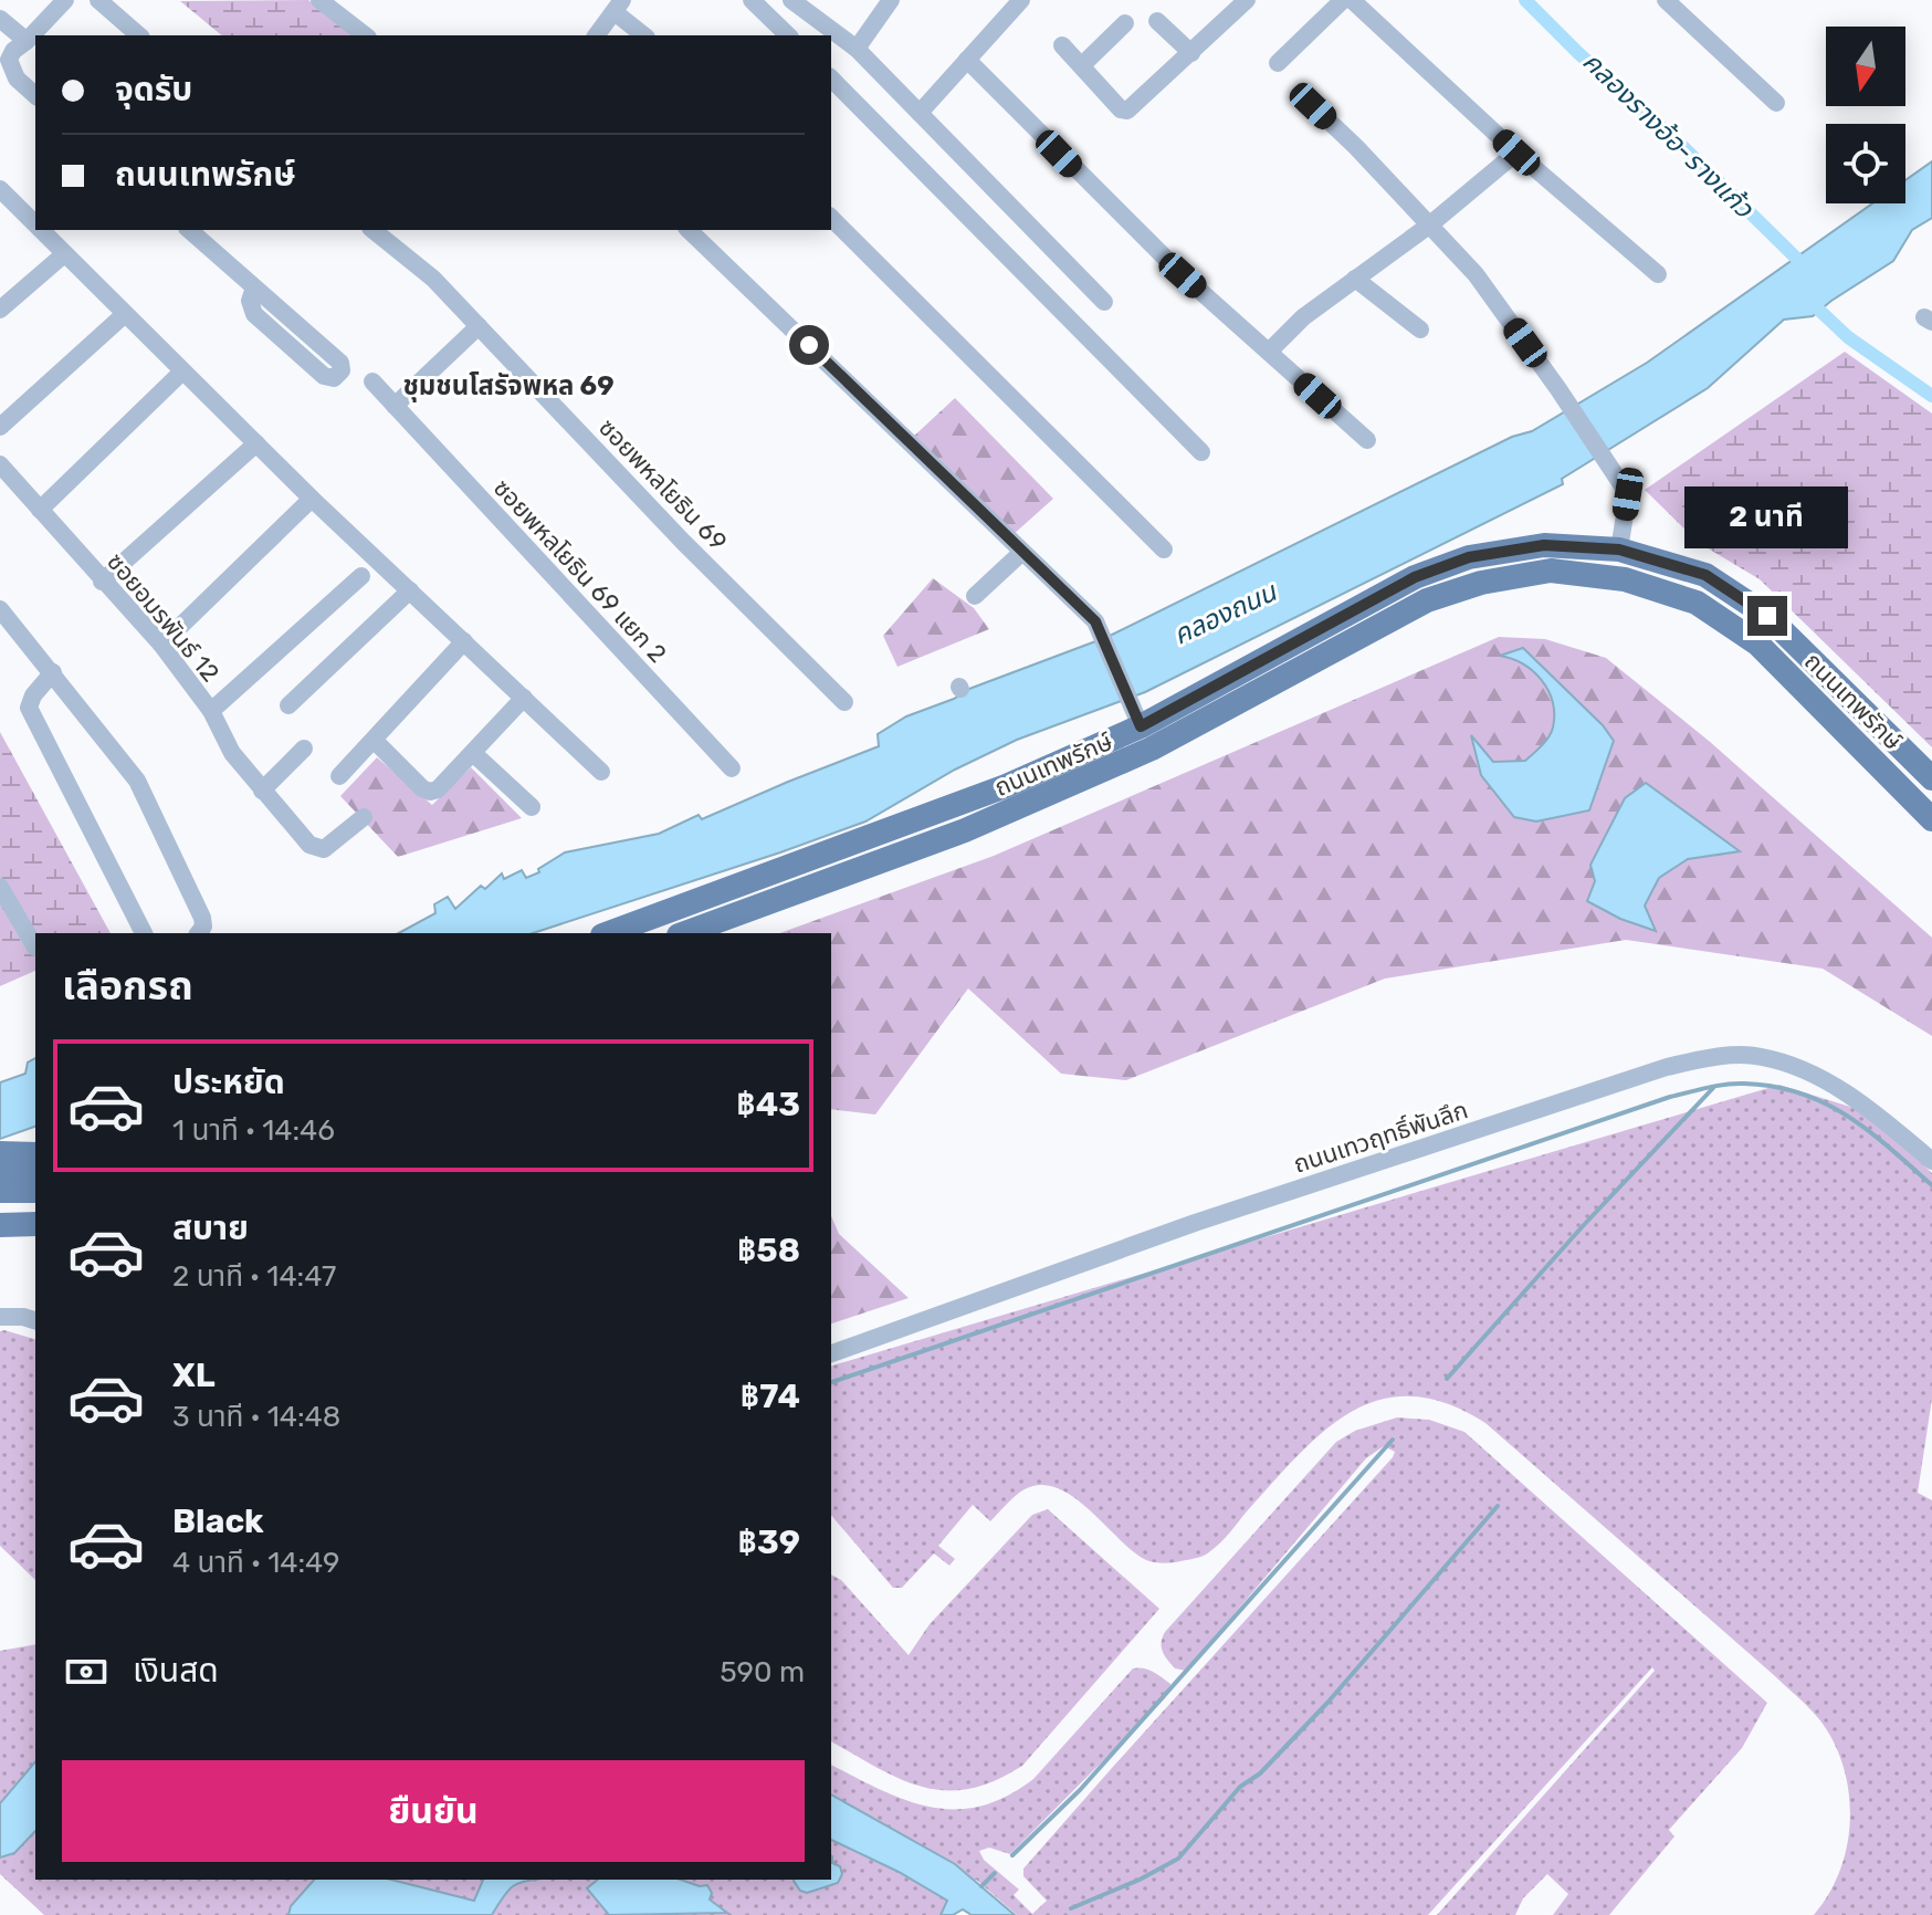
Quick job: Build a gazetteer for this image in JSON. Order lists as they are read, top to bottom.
{
  "streets": {
    "main road": ["ถนนเทพรักษ์"],
    "street": [
      "ซอยพหลโยธิน 69",
      "ซอยพหลโยธิน 69 แยก 2",
      "ซอยอมรพันธ์ 12",
      "ถนนเทวฤทธิ์พันลึก"
    ]
  },
  "districts": ["ชุมชนโสรัจพหล 69"],
  "water": ["คลองรางอ้อ-รางแก้ว", "คลองถนน"],
  "north": "bottom",
  "page": {
    "banner": ["จุดรับ", "ถนนเทพรักษ์"],
    "bubble": "2 นาที",
    "heading": "เลือกรถ",
    "list": [
      {
        "name": "ประหยัด",
        "note": "1 นาที · 14:46",
        "value": "฿43"
      },
      {
        "name": "สบาย",
        "note": "2 นาที · 14:47",
        "value": "฿58"
      },
      {
        "name": "XL",
        "note": "3 นาที · 14:48",
        "value": "฿74"
      },
      {
        "name": "Black",
        "note": "4 นาที · 14:49",
        "value": "฿39"
      }
    ],
    "pay": ["เงินสด", "590 m"],
    "buttons": "ยืนยัน"
  }
}
